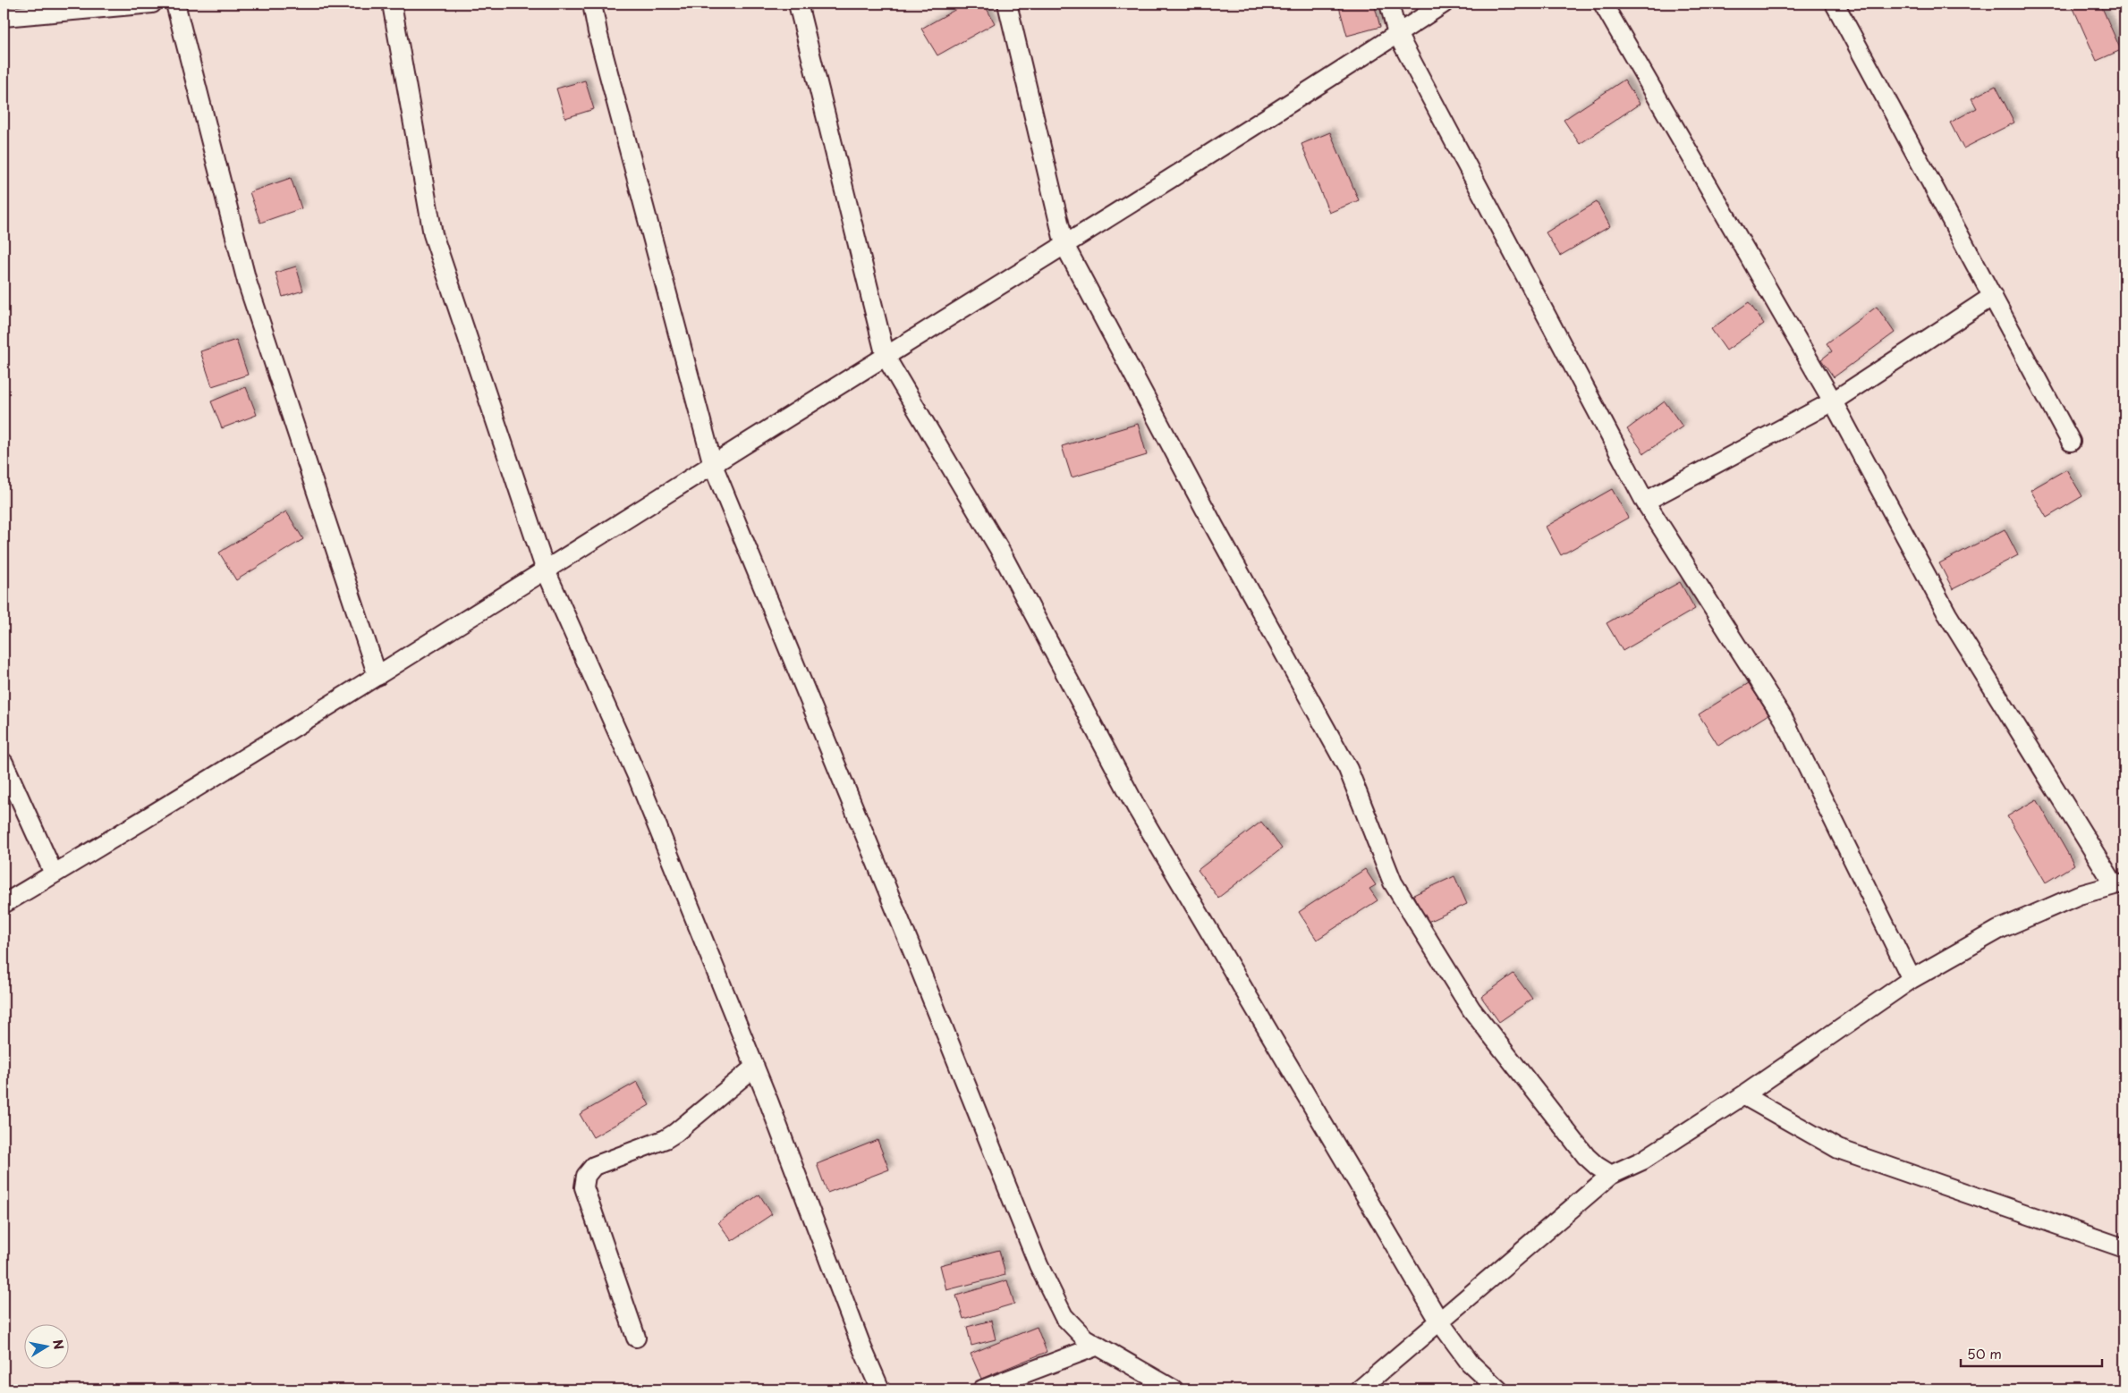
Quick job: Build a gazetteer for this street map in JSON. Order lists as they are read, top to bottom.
{
  "scale_bar": "50 m",
  "north": "right"
}
